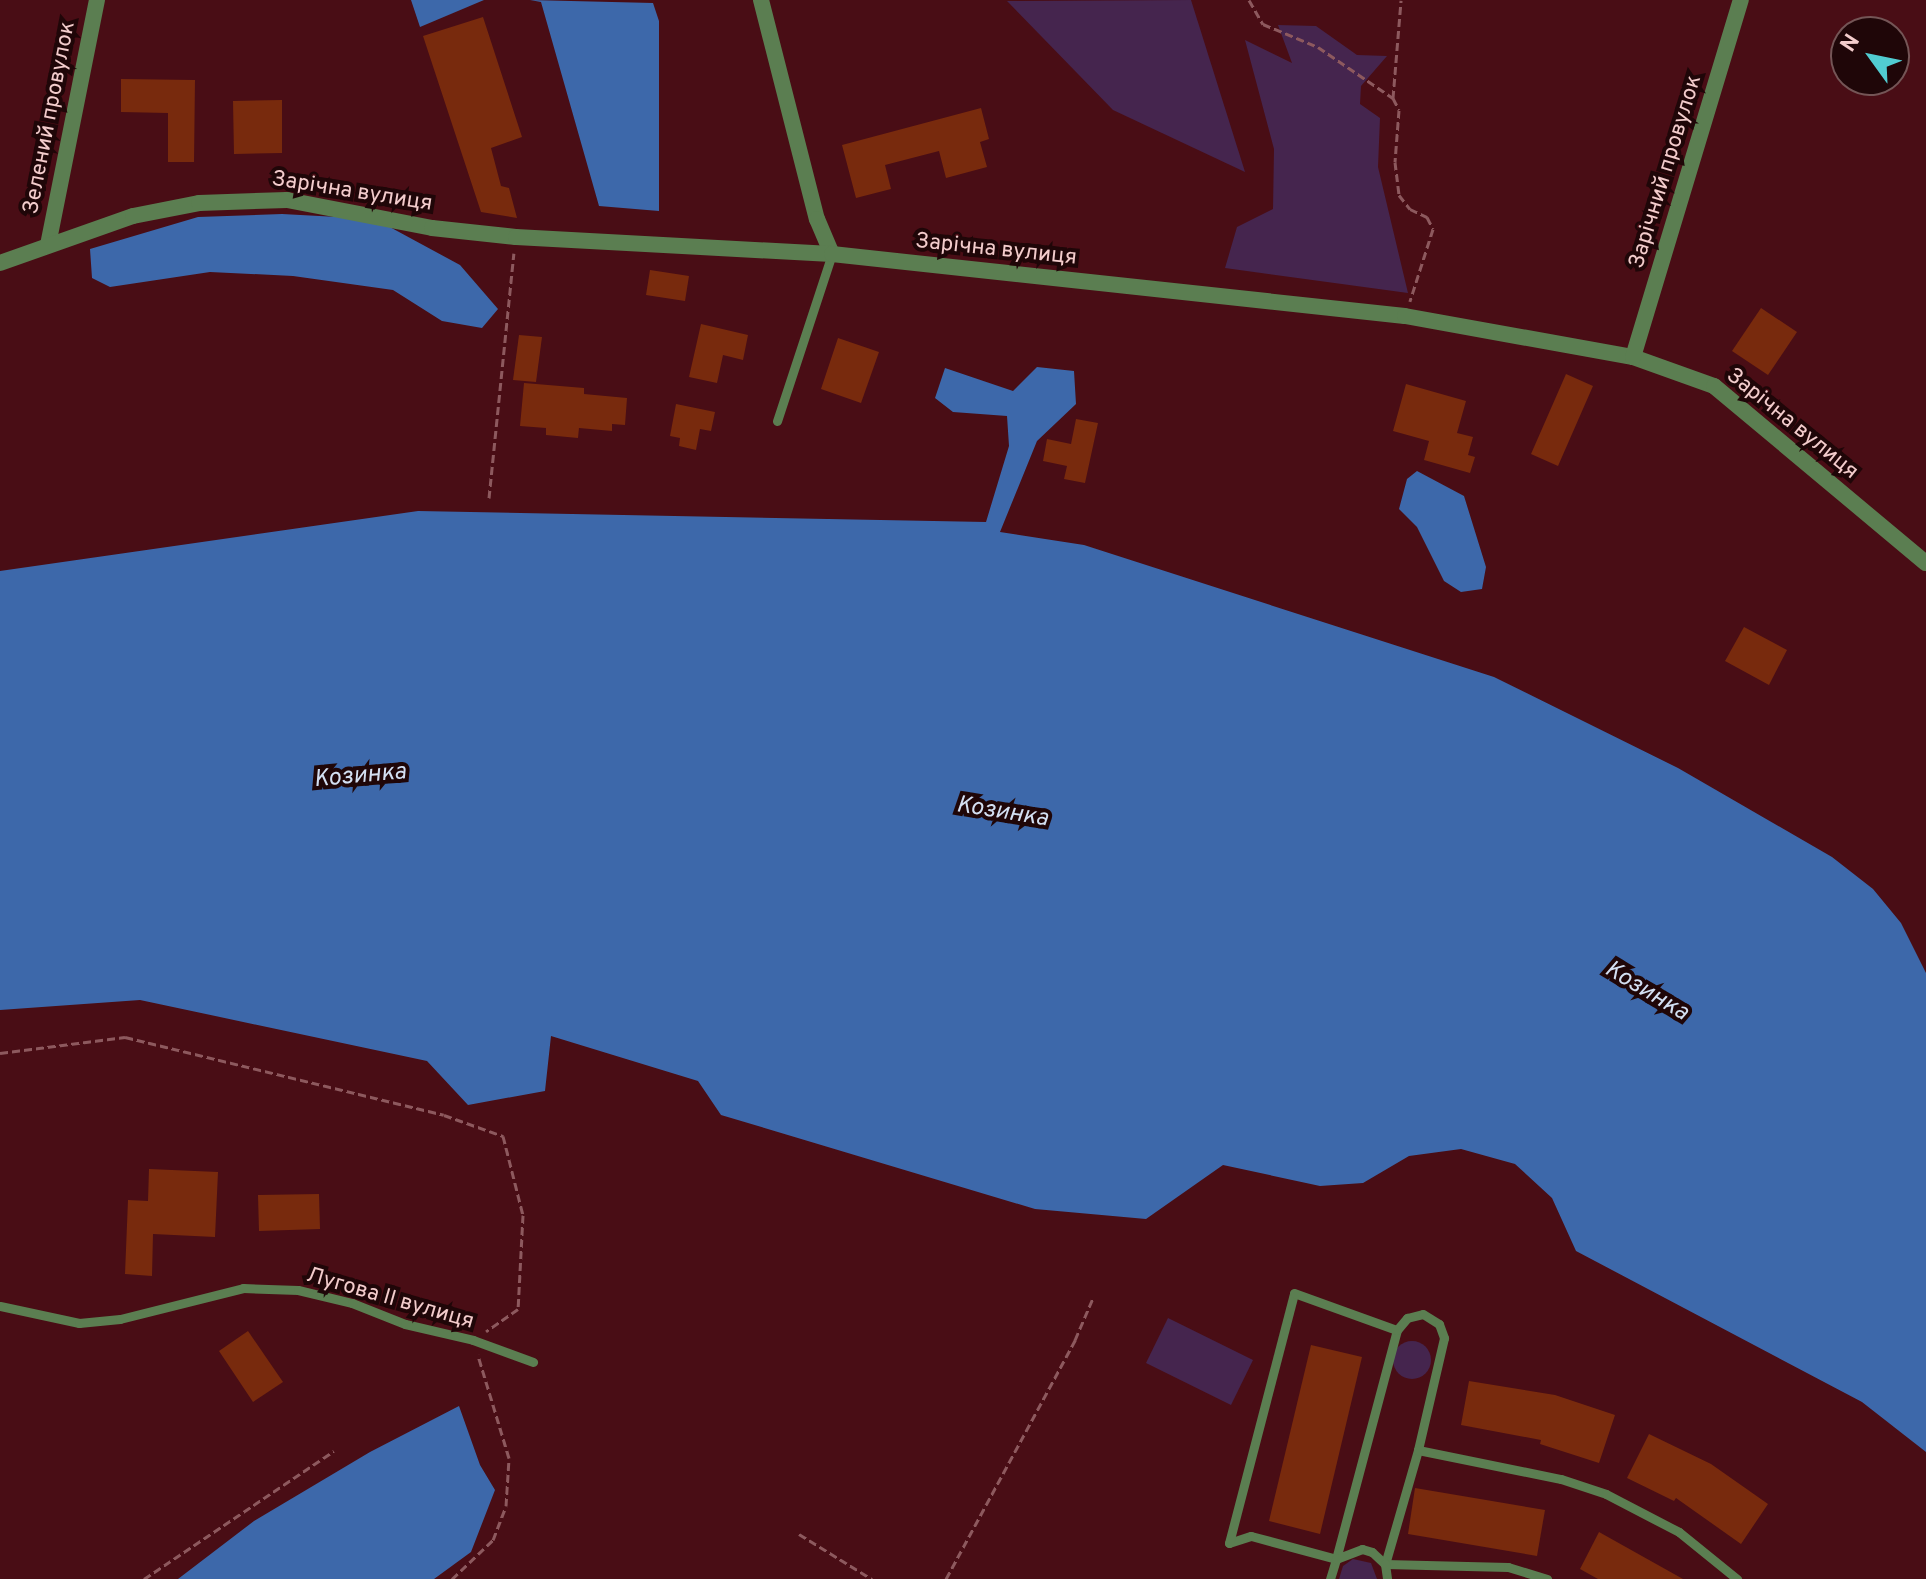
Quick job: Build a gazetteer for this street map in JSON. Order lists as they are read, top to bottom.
{
  "streets": {
    "street": ["Зелений провулок", "Зарічний провулок", "Зарічна вулиця"],
    "lane": ["Лугова II вулиця"]
  },
  "crossings": [
    ["Зелений провулок", "Зарічна вулиця"],
    ["Зарічний провулок", "Зарічна вулиця"]
  ],
  "water": ["Козинка"],
  "north": "top left"
}
